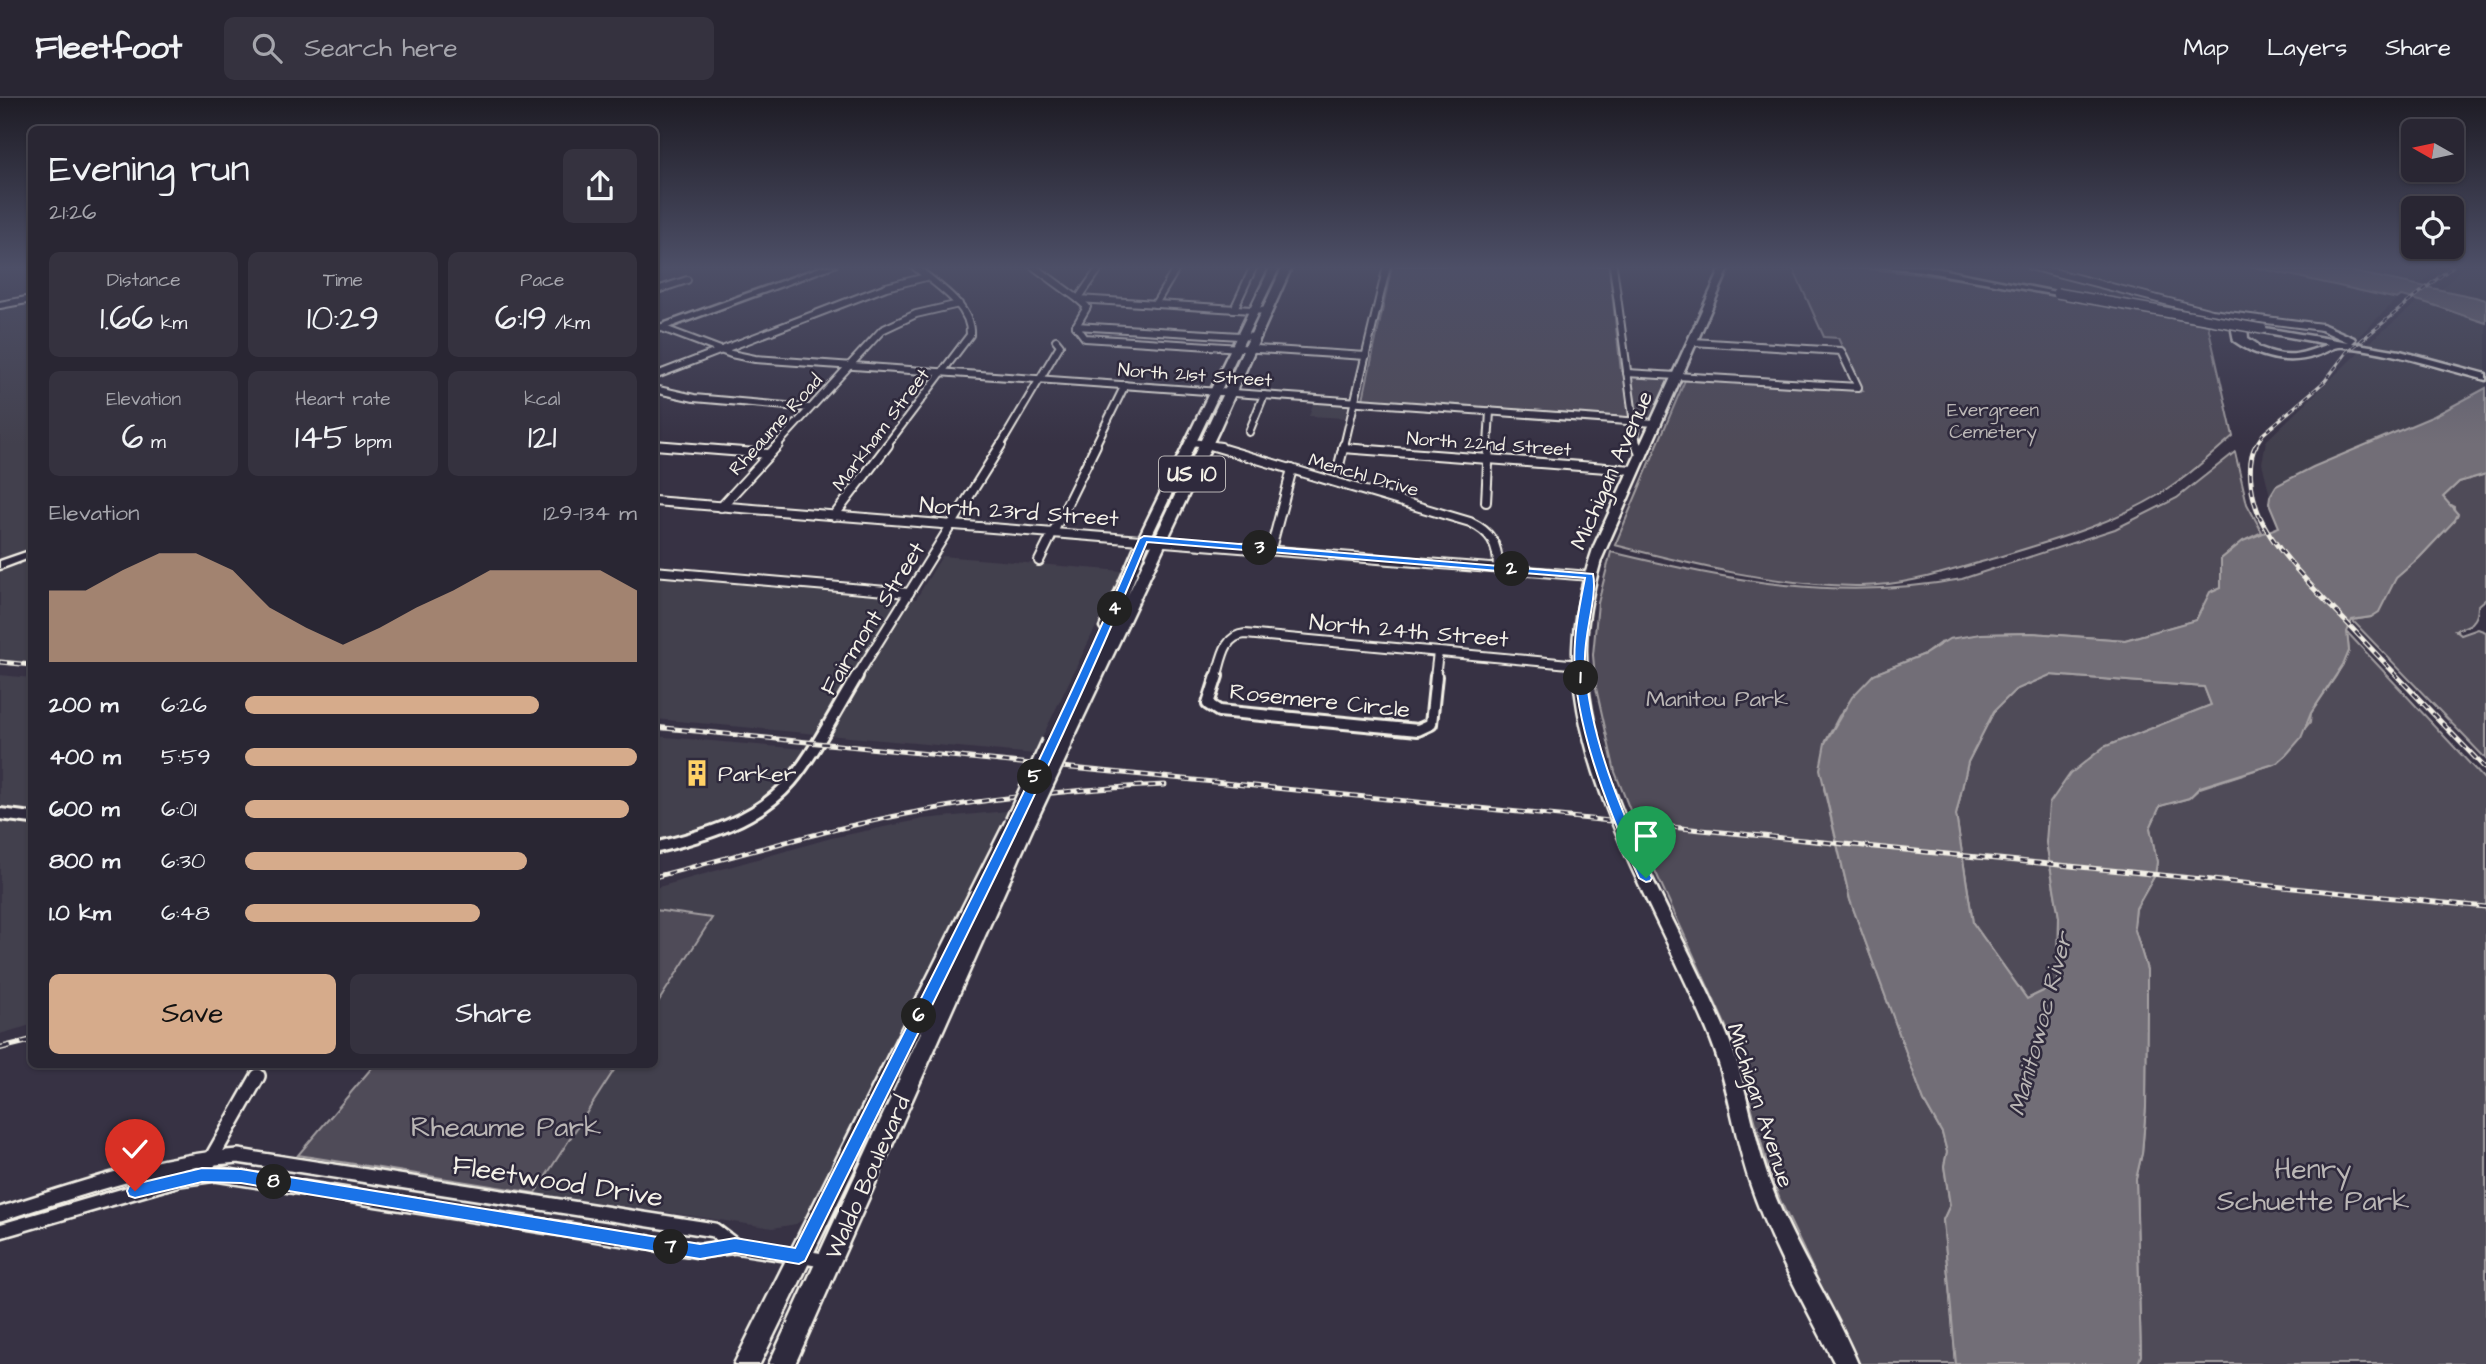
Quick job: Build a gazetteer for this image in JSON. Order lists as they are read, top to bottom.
{
  "streets": {
    "main road": ["US 10", "Waldo Boulevard"],
    "street": [
      "North 21st Street",
      "Rheaume Road",
      "Markham Street",
      "North 22nd Street",
      "Michigan Avenue",
      "Menchl Drive",
      "North 23rd Street",
      "Fairmont Street",
      "North 24th Street",
      "Rosemere Circle",
      "Fleetwood Drive"
    ]
  },
  "crossings": [
    ["North 21st Street", "Rheaume Road"],
    ["North 21st Street", "Markham Street"],
    ["North 21st Street", "Michigan Avenue"],
    ["North 21st Street", "Fairmont Street"],
    ["North 21st Street", "Waldo Boulevard"],
    ["Rheaume Road", "North 23rd Street"],
    ["Markham Street", "North 23rd Street"],
    ["North 22nd Street", "Michigan Avenue"],
    ["Michigan Avenue", "North 23rd Street"],
    ["Michigan Avenue", "North 24th Street"],
    ["Menchl Drive", "North 23rd Street"],
    ["Menchl Drive", "Waldo Boulevard"],
    ["North 23rd Street", "Fairmont Street"],
    ["North 23rd Street", "Waldo Boulevard"],
    ["North 24th Street", "Rosemere Circle"],
    ["Waldo Boulevard", "Fleetwood Drive"]
  ],
  "water": ["Manitowoc River"],
  "parks": [
    "Evergreen Cemetery",
    "Manitou Park",
    "Rheaume Park",
    "Henry Schuette Park"
  ],
  "places": {
    "building": ["Parker"]
  },
  "north": "left",
  "page": {
    "header": "Fleetfoot",
    "search": "Search here",
    "nav": ["Map", "Layers", "Share"],
    "heading": ["Evening run", "21:26"],
    "stats": [
      ["Distance", "1.66 km"],
      ["Time", "10:29"],
      ["Pace", "6:19 /km"],
      ["Elevation", "6 m"],
      ["Heart rate", "145 bpm"],
      ["kcal", "121"]
    ],
    "chart": ["Elevation", "129–134 m"],
    "pins": [
      "3",
      "2",
      "4",
      "1",
      "5",
      "6",
      "8",
      "7"
    ],
    "list": [
      {
        "name": "200 m",
        "note": "6:26"
      },
      {
        "name": "400 m",
        "note": "5:59"
      },
      {
        "name": "600 m",
        "note": "6:01"
      },
      {
        "name": "800 m",
        "note": "6:30"
      },
      {
        "name": "1.0 km",
        "note": "6:48"
      }
    ],
    "buttons": ["Save", "Share"]
  }
}
